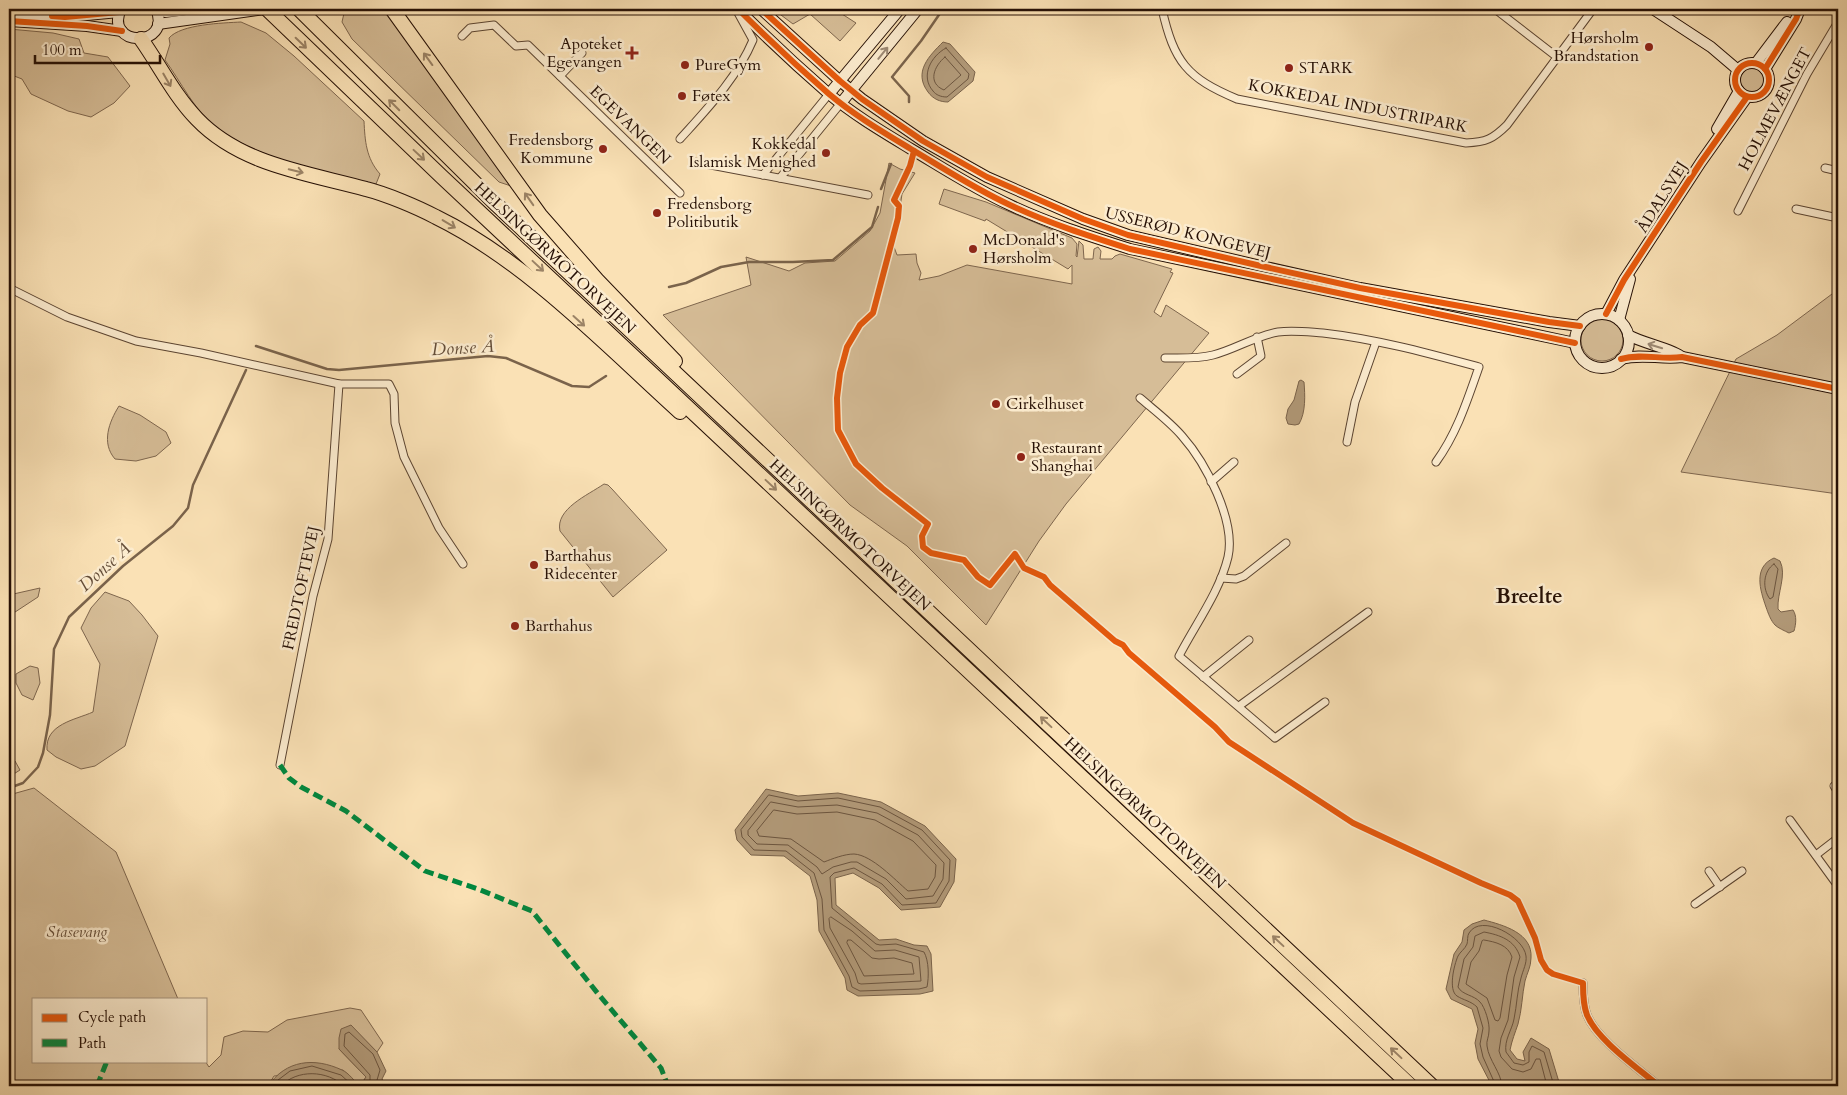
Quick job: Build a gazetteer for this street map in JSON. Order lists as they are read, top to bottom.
{
  "streets": {
    "highway": ["HELSINGØRMOTORVEJEN"],
    "main road": ["ÅDALSVEJ", "USSERØD KONGEVEJ"],
    "street": [
      "KOKKEDAL INDUSTRIPARK",
      "HOLMEVÆNGET",
      "EGEVANGEN",
      "FREDTOFTEVEJ"
    ]
  },
  "crossings": [
    ["EGEVANGEN", "USSERØD KONGEVEJ"],
    ["ÅDALSVEJ", "USSERØD KONGEVEJ"]
  ],
  "districts": ["Breelte"],
  "water": ["Donse Å"],
  "parks": ["Stasevang"],
  "places": {
    "other": [
      "Hørsholm Brandstation",
      "PureGym",
      "STARK",
      "Føtex",
      "Fredensborg Kommune",
      "Kokkedal Islamisk Menighed",
      "Fredensborg Politibutik",
      "McDonald's Hørsholm",
      "Cirkelhuset",
      "Restaurant Shanghai",
      "Barthahus Ridecenter",
      "Barthahus"
    ],
    "health": ["Apoteket Egevangen"]
  },
  "legend": ["Cycle path", "Path"],
  "scale_bar": "100 m"
}
